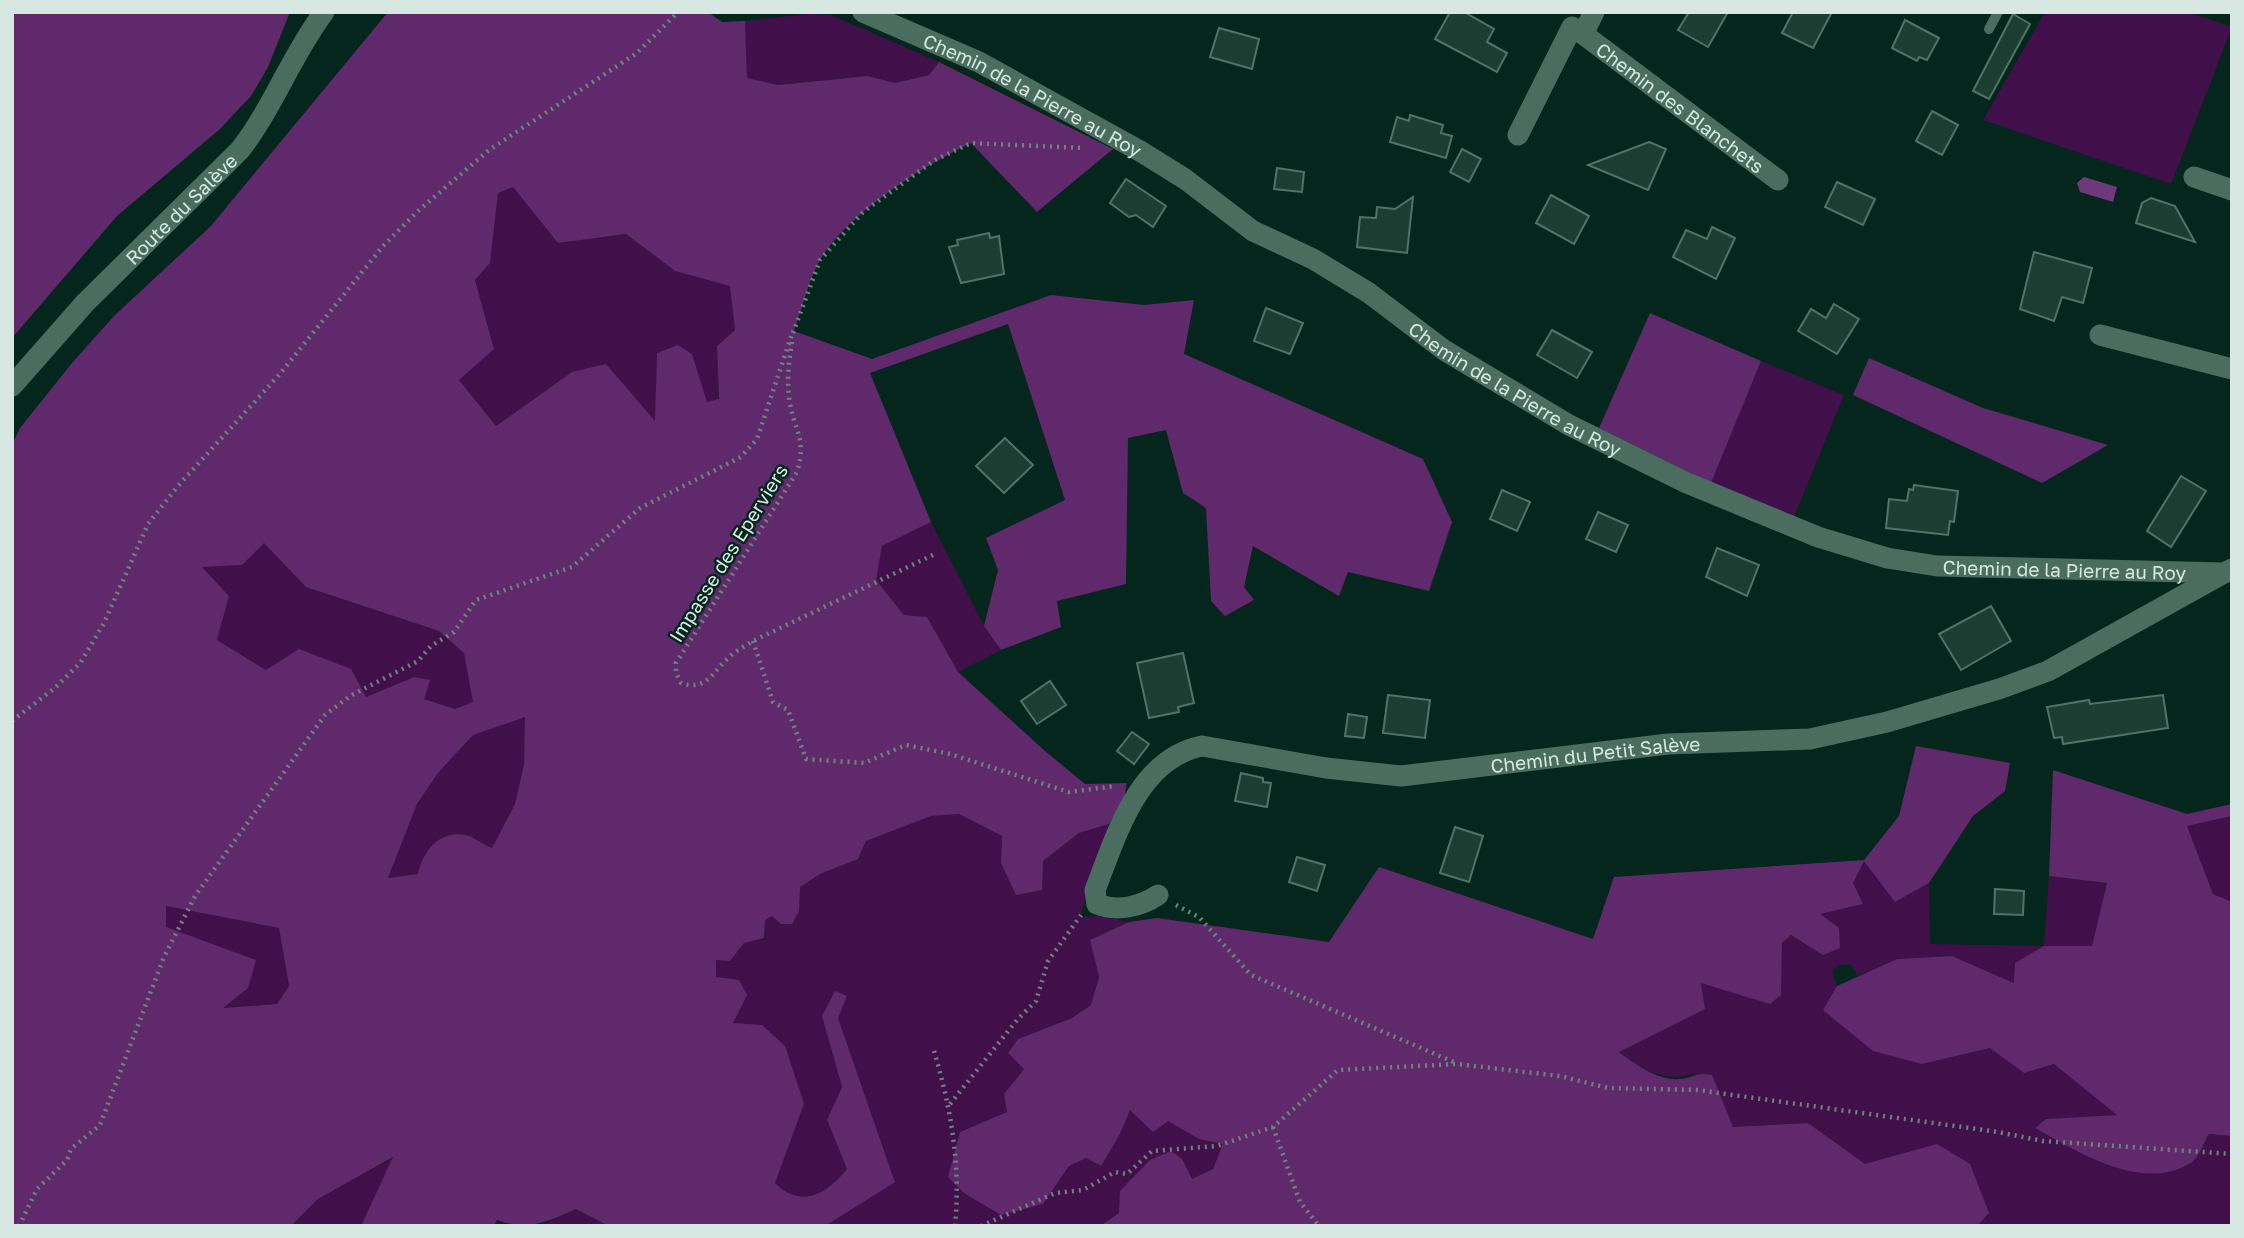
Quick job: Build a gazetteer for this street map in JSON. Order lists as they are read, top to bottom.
{
  "streets": {
    "street": [
      "Chemin de la Pierre au Roy",
      "Chemin des Blanchets",
      "Route du Salève",
      "Chemin du Petit Salève"
    ],
    "path": ["Impasse des Eperviers"]
  },
  "crossings": [
    ["Chemin de la Pierre au Roy", "Chemin du Petit Salève"]
  ]
}
